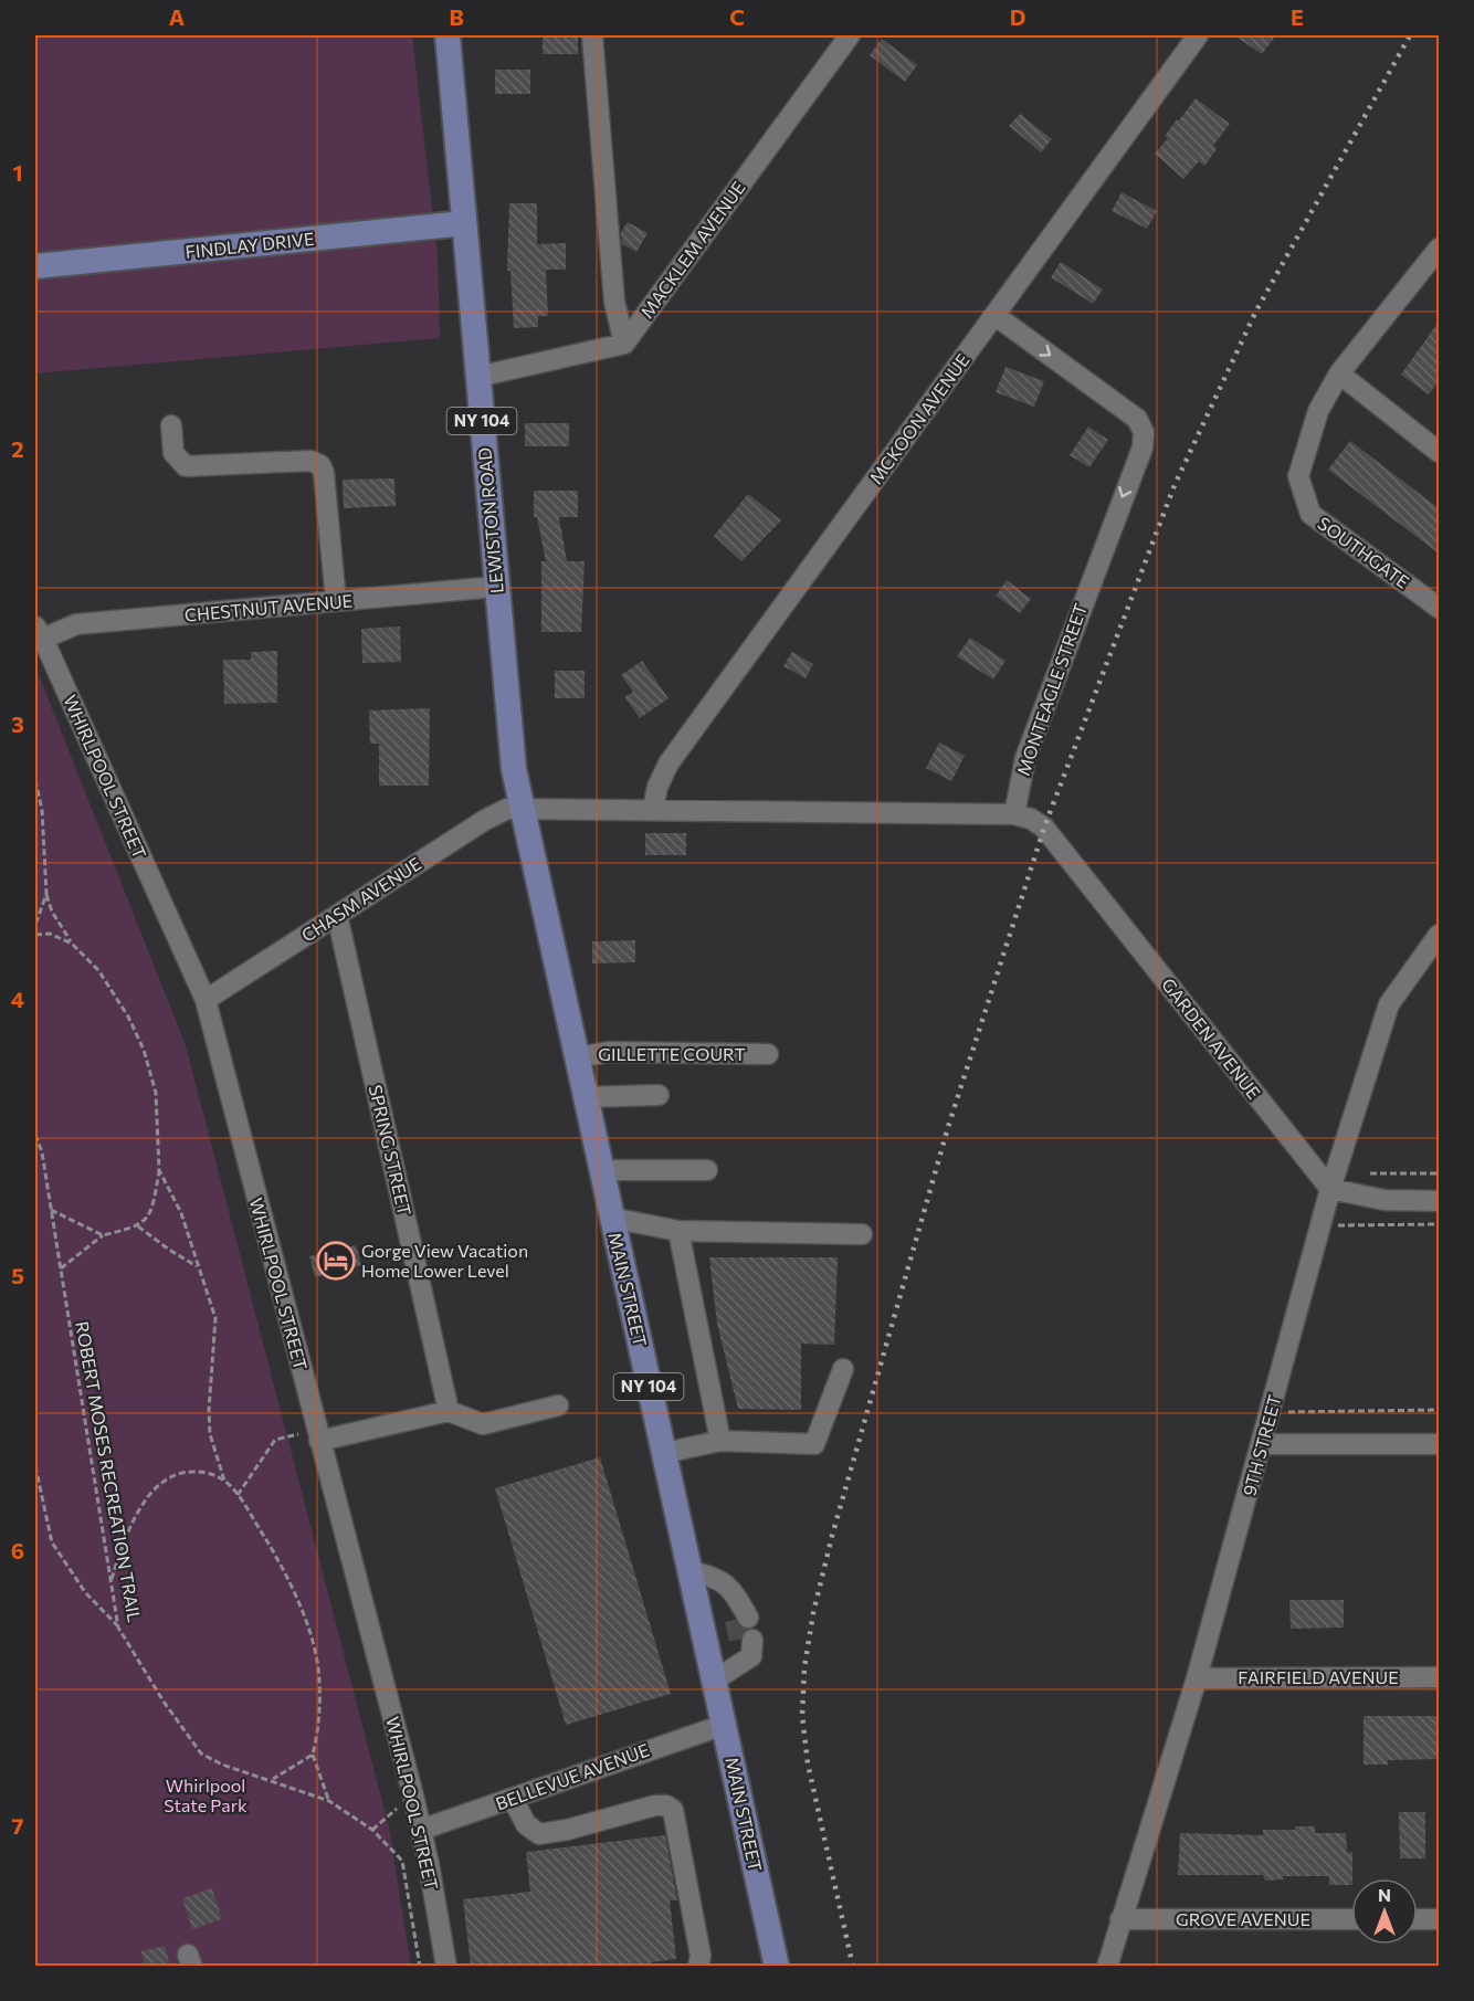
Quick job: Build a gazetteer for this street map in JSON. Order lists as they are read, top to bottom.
{
  "streets": {
    "main road": [
      "FINDLAY DRIVE",
      "NY 104",
      "LEWISTON ROAD",
      "MAIN STREET"
    ],
    "street": [
      "MACKLEM AVENUE",
      "MCKOON AVENUE",
      "SOUTHGATE",
      "CHESTNUT AVENUE",
      "MONTEAGLE STREET",
      "WHIRLPOOL STREET",
      "CHASM AVENUE",
      "GARDEN AVENUE",
      "GILLETTE COURT",
      "SPRING STREET",
      "9TH STREET",
      "FAIRFIELD AVENUE",
      "BELLEVUE AVENUE",
      "GROVE AVENUE"
    ],
    "path": ["ROBERT MOSES RECREATION TRAIL"]
  },
  "crossings": [
    ["FINDLAY DRIVE", "LEWISTON ROAD"],
    ["MCKOON AVENUE", "MONTEAGLE STREET"],
    ["LEWISTON ROAD", "CHESTNUT AVENUE"],
    ["LEWISTON ROAD", "CHASM AVENUE"],
    ["LEWISTON ROAD", "MAIN STREET"],
    ["CHESTNUT AVENUE", "WHIRLPOOL STREET"],
    ["MONTEAGLE STREET", "GARDEN AVENUE"],
    ["WHIRLPOOL STREET", "CHASM AVENUE"],
    ["WHIRLPOOL STREET", "BELLEVUE AVENUE"],
    ["CHASM AVENUE", "SPRING STREET"],
    ["CHASM AVENUE", "MAIN STREET"],
    ["GARDEN AVENUE", "9TH STREET"],
    ["GILLETTE COURT", "MAIN STREET"],
    ["MAIN STREET", "BELLEVUE AVENUE"],
    ["9TH STREET", "FAIRFIELD AVENUE"],
    ["9TH STREET", "GROVE AVENUE"]
  ],
  "one_way": ["MONTEAGLE STREET"],
  "parks": ["Whirlpool State Park"],
  "places": {
    "hotel": ["Gorge View Vacation Home Lower Level"]
  },
  "north": "top",
  "grid": {
    "columns": [
      "A",
      "B",
      "C",
      "D",
      "E"
    ],
    "rows": [
      "1",
      "2",
      "3",
      "4",
      "5",
      "6",
      "7"
    ]
  }
}
